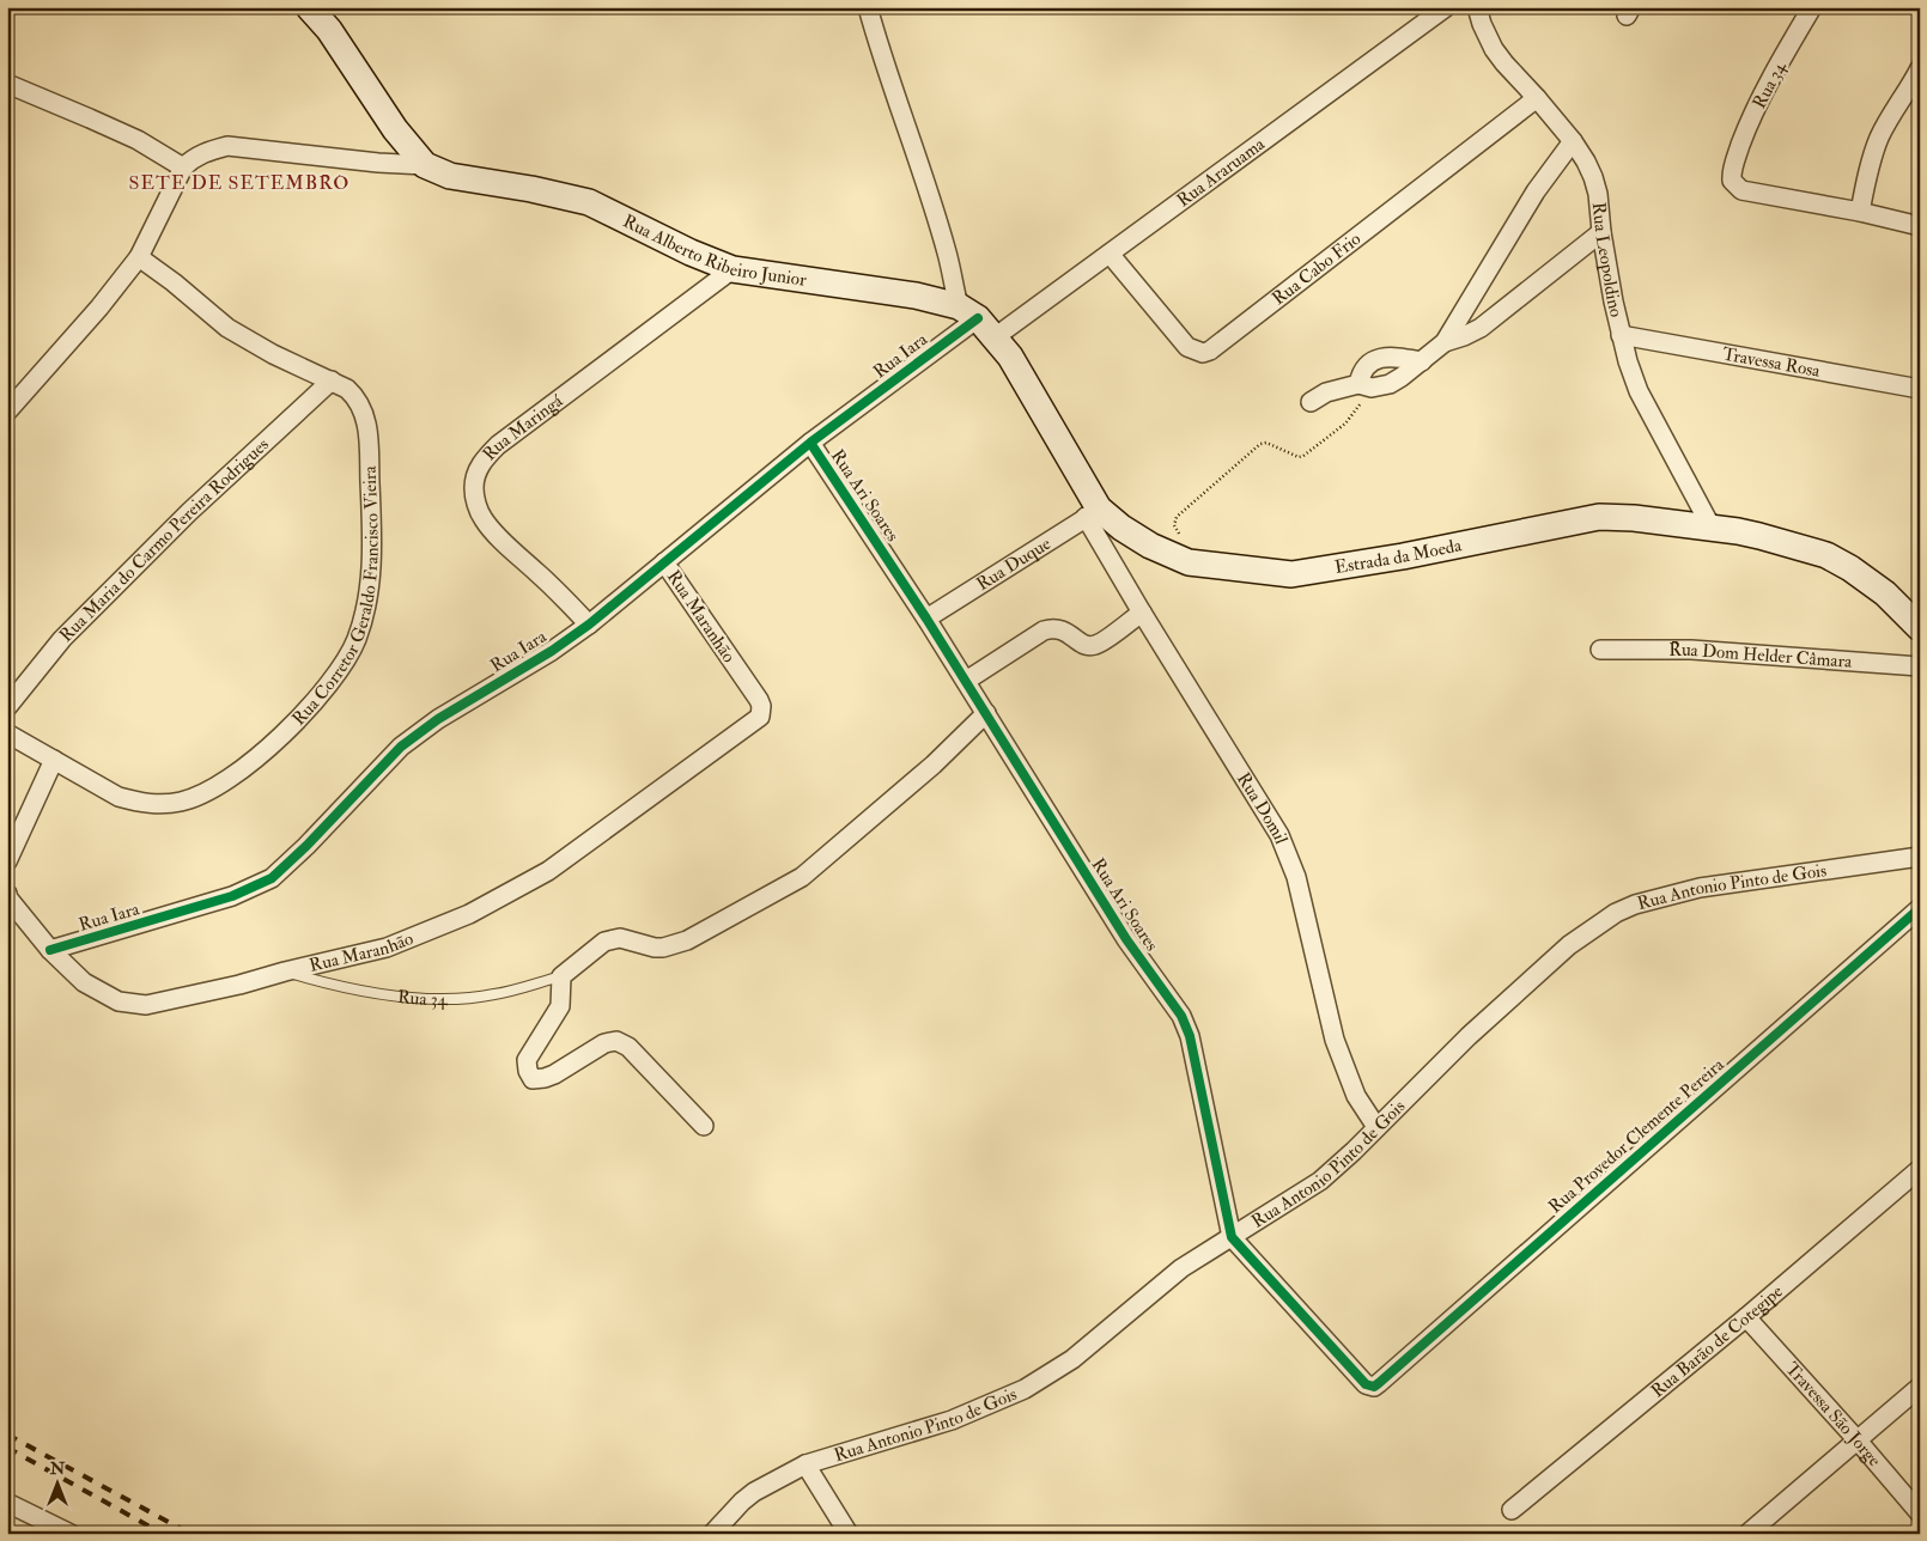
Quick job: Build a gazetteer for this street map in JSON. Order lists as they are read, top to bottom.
{
  "streets": {
    "main road": ["Rua Alberto Ribeiro Junior", "Estrada da Moeda"],
    "street": [
      "Rua 34",
      "Rua Araruama",
      "Rua Leopoldino",
      "Rua Cabo Frio",
      "Rua Iara",
      "Travessa Rosa",
      "Rua Maringá",
      "Rua Ari Soares",
      "Rua Maria do Carmo Pereira Rodrigues",
      "Rua Duque",
      "Rua Corretor Geraldo Francisco Vieira",
      "Rua Maranhão",
      "Rua Dom Helder Câmara",
      "Rua Domil",
      "Rua Antonio Pinto de Gois",
      "Rua Provedor Clemente Pereira",
      "Rua Barão de Cotegipe",
      "Travessa São Jorge"
    ]
  },
  "crossings": [
    ["Rua 34", "Rua Maranhão"],
    ["Rua Araruama", "Rua Cabo Frio"],
    ["Rua Alberto Ribeiro Junior", "Rua Iara"],
    ["Rua Alberto Ribeiro Junior", "Rua Maringá"],
    ["Rua Leopoldino", "Rua Cabo Frio"],
    ["Rua Leopoldino", "Travessa Rosa"],
    ["Rua Leopoldino", "Estrada da Moeda"],
    ["Rua Iara", "Rua Maringá"],
    ["Rua Iara", "Rua Ari Soares"],
    ["Rua Iara", "Rua Maranhão"],
    ["Rua Ari Soares", "Rua Duque"],
    ["Rua Ari Soares", "Rua Antonio Pinto de Gois"],
    ["Rua Ari Soares", "Rua Provedor Clemente Pereira"],
    ["Rua Maria do Carmo Pereira Rodrigues", "Rua Corretor Geraldo Francisco Vieira"],
    ["Estrada da Moeda", "Rua Duque"],
    ["Estrada da Moeda", "Rua Domil"],
    ["Rua Duque", "Rua Domil"],
    ["Rua Domil", "Rua Antonio Pinto de Gois"],
    ["Rua Antonio Pinto de Gois", "Rua Provedor Clemente Pereira"],
    ["Rua Barão de Cotegipe", "Travessa São Jorge"]
  ],
  "districts": ["SETE DE SETEMBRO"],
  "north": "top"
}
